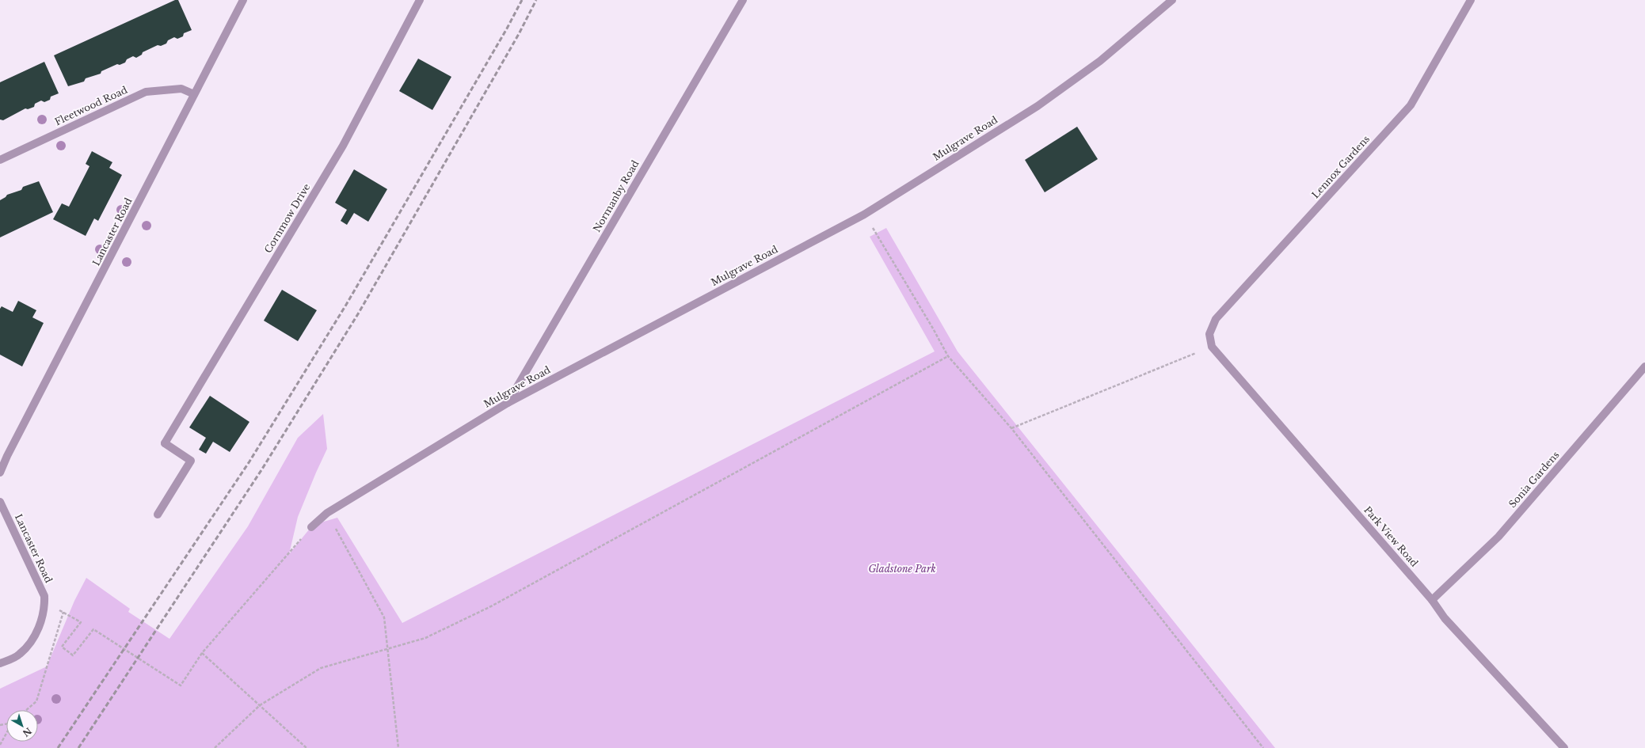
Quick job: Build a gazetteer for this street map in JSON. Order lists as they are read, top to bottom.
{
  "streets": {
    "street": [
      "Fleetwood Road",
      "Mulgrave Road",
      "Lennox Gardens",
      "Normanby Road",
      "Cornmow Drive",
      "Lancaster Road",
      "Sonia Gardens",
      "Park View Road"
    ]
  },
  "crossings": [
    ["Fleetwood Road", "Lancaster Road"],
    ["Mulgrave Road", "Normanby Road"],
    ["Lennox Gardens", "Park View Road"],
    ["Sonia Gardens", "Park View Road"]
  ],
  "parks": ["Gladstone Park"],
  "north": "bottom right"
}
